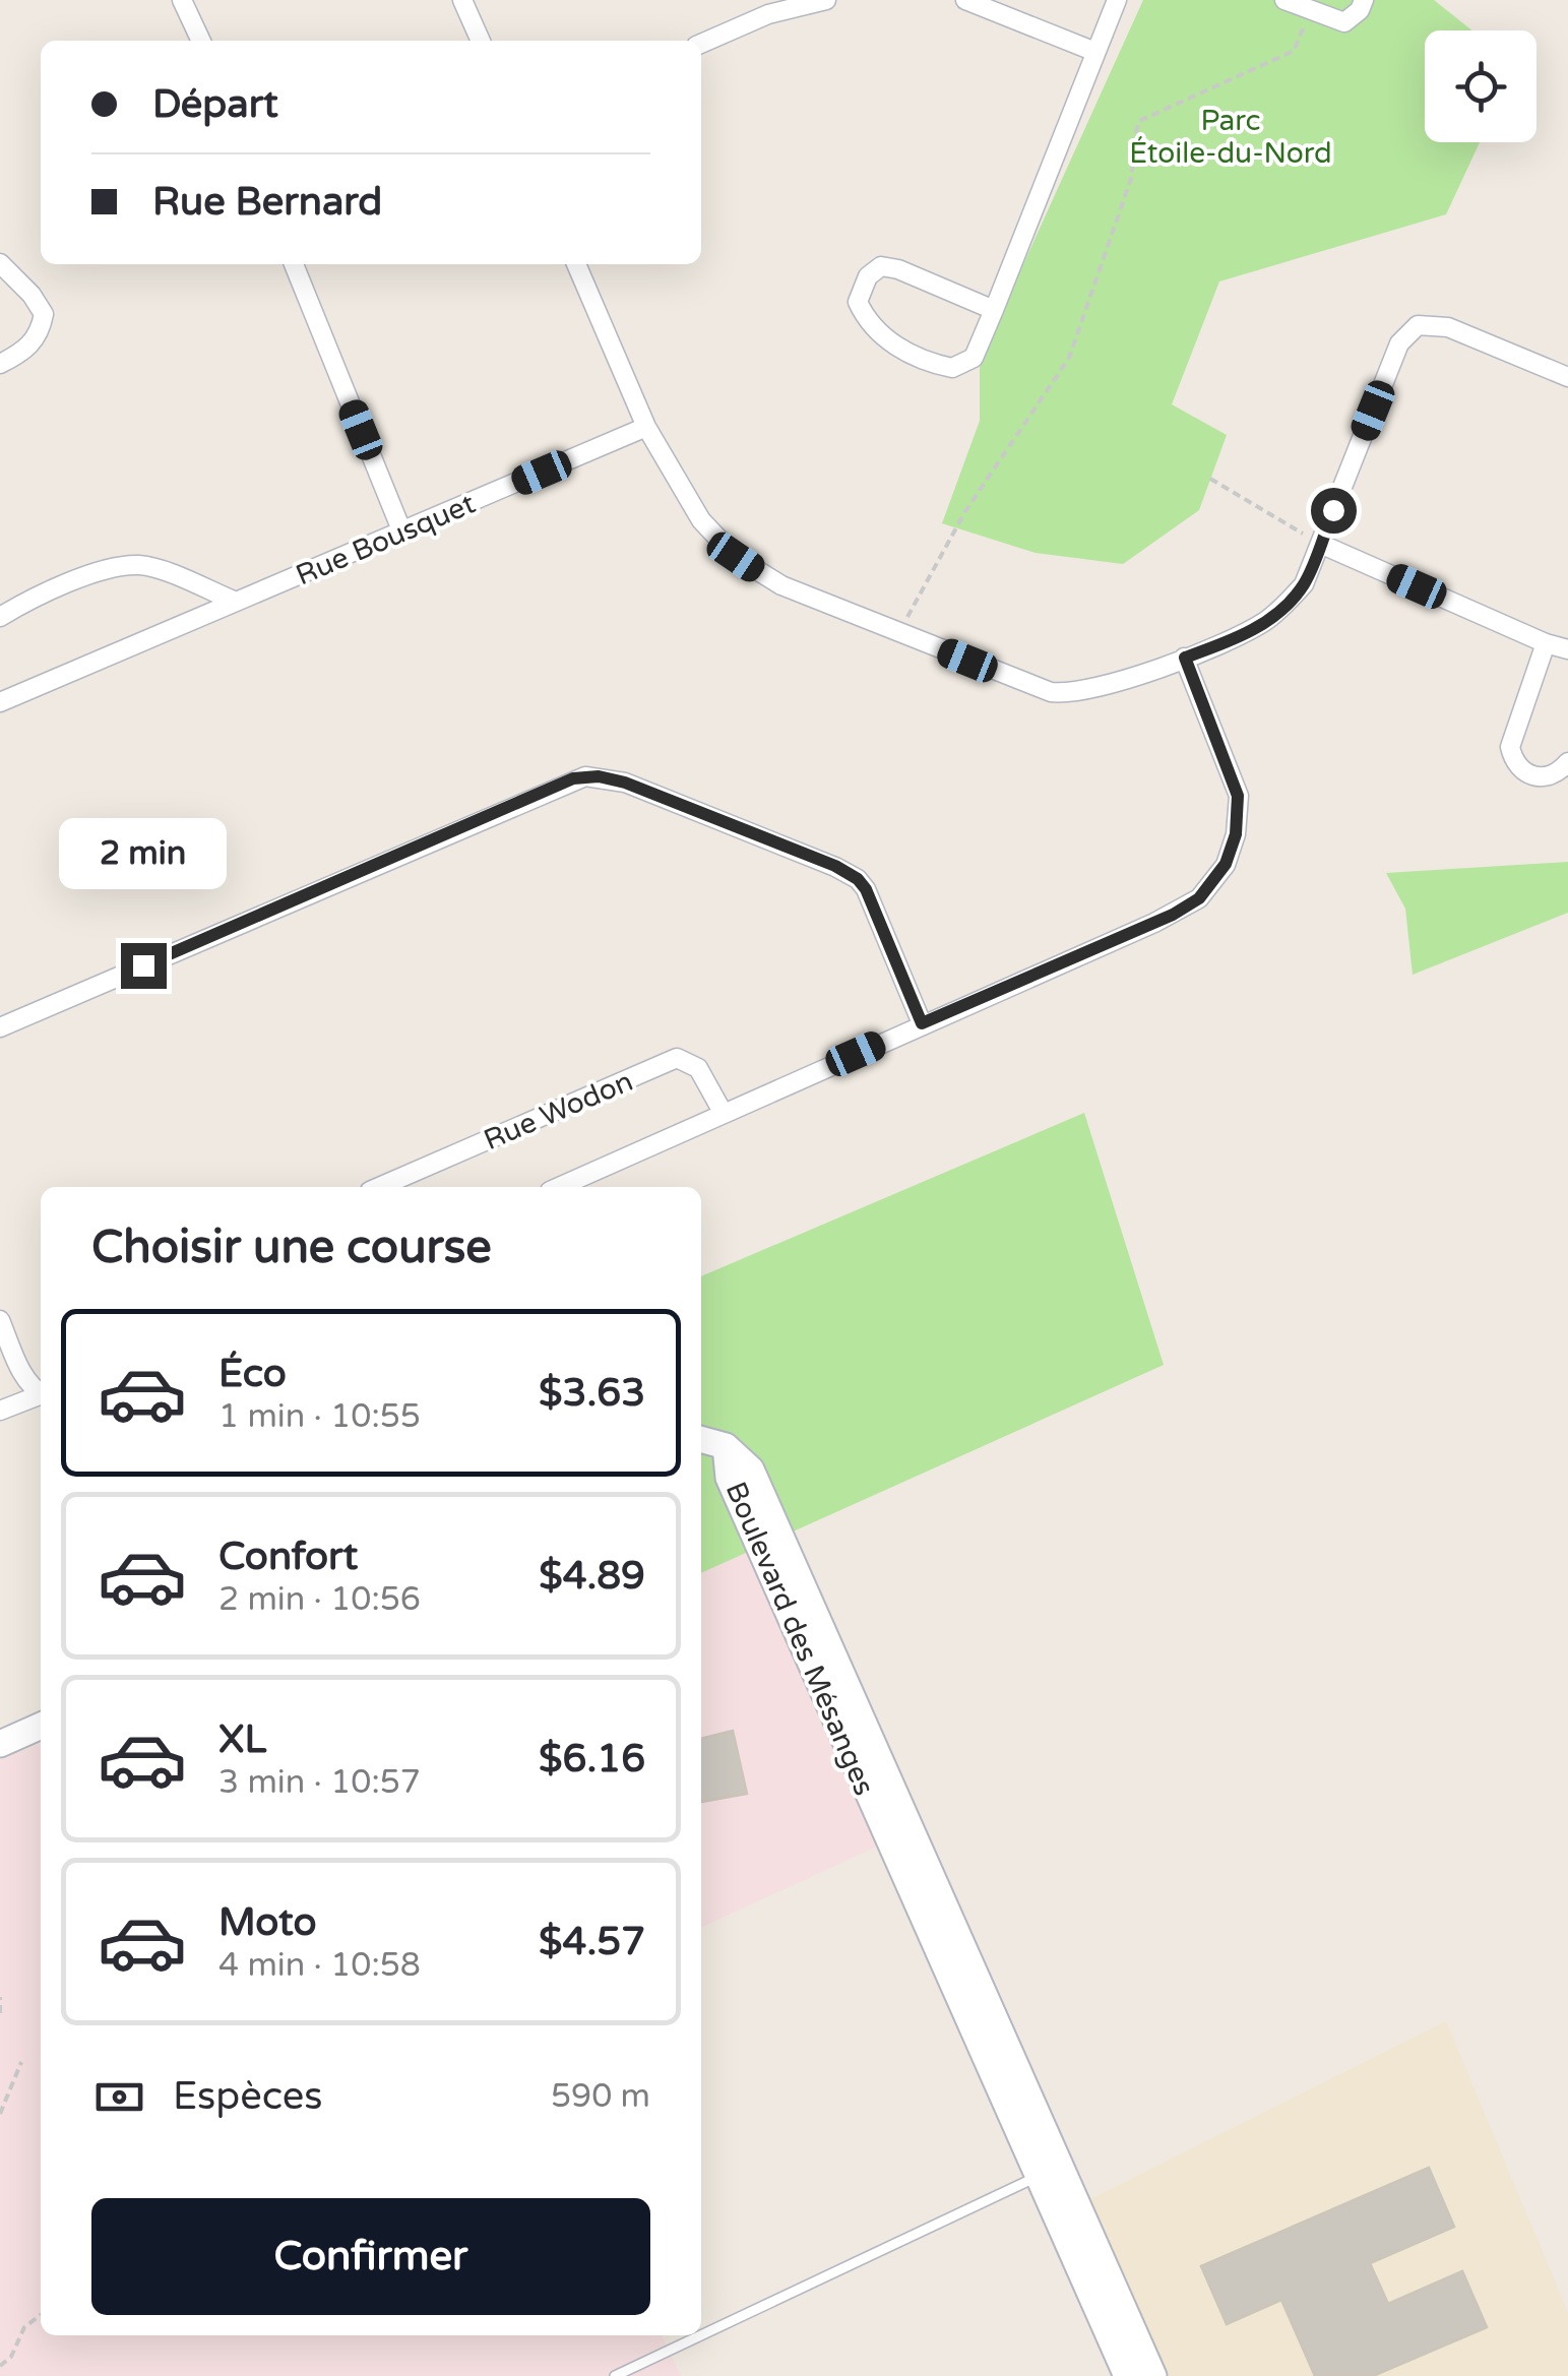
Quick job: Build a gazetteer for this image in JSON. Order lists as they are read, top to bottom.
{
  "streets": {
    "street": ["Rue Bousquet", "Rue Wodon", "Boulevard des Mésanges"]
  },
  "parks": ["Parc Étoile-du-Nord"],
  "page": {
    "banner": ["Départ", "Rue Bernard"],
    "bubble": "2 min",
    "heading": "Choisir une course",
    "list": [
      {
        "name": "Éco",
        "note": "1 min · 10:55",
        "value": "$3.63"
      },
      {
        "name": "Confort",
        "note": "2 min · 10:56",
        "value": "$4.89"
      },
      {
        "name": "XL",
        "note": "3 min · 10:57",
        "value": "$6.16"
      },
      {
        "name": "Moto",
        "note": "4 min · 10:58",
        "value": "$4.57"
      }
    ],
    "pay": ["Espèces", "590 m"],
    "buttons": "Confirmer"
  }
}
